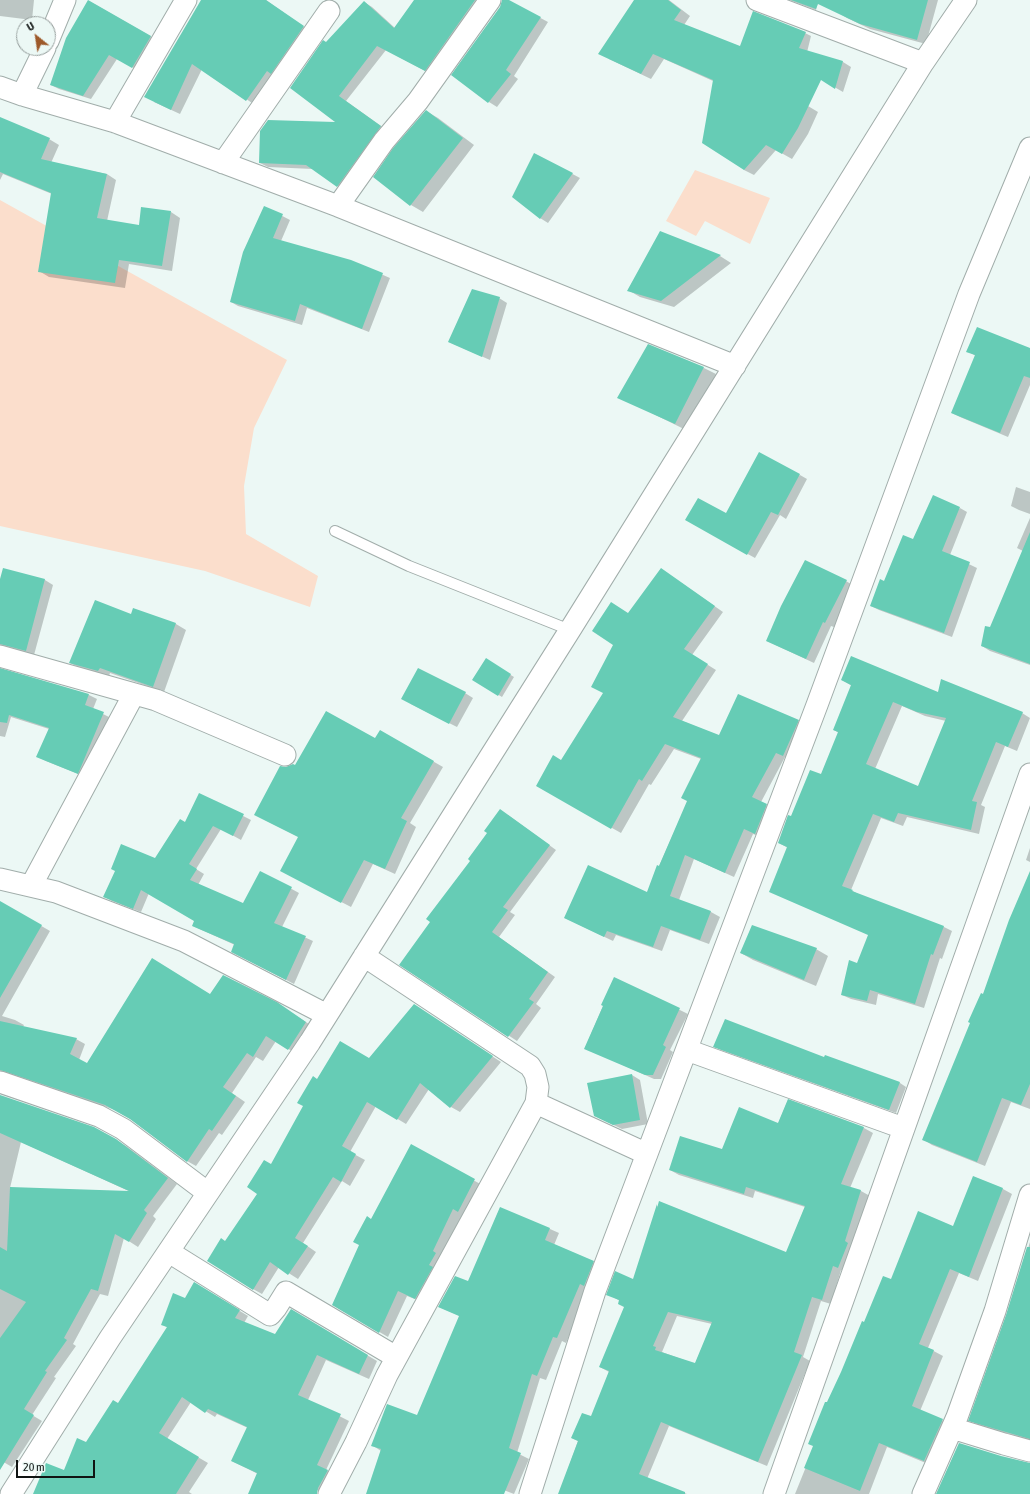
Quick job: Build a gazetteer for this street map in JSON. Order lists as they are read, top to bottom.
{
  "scale_bar": "20 m",
  "north": "top left"
}
